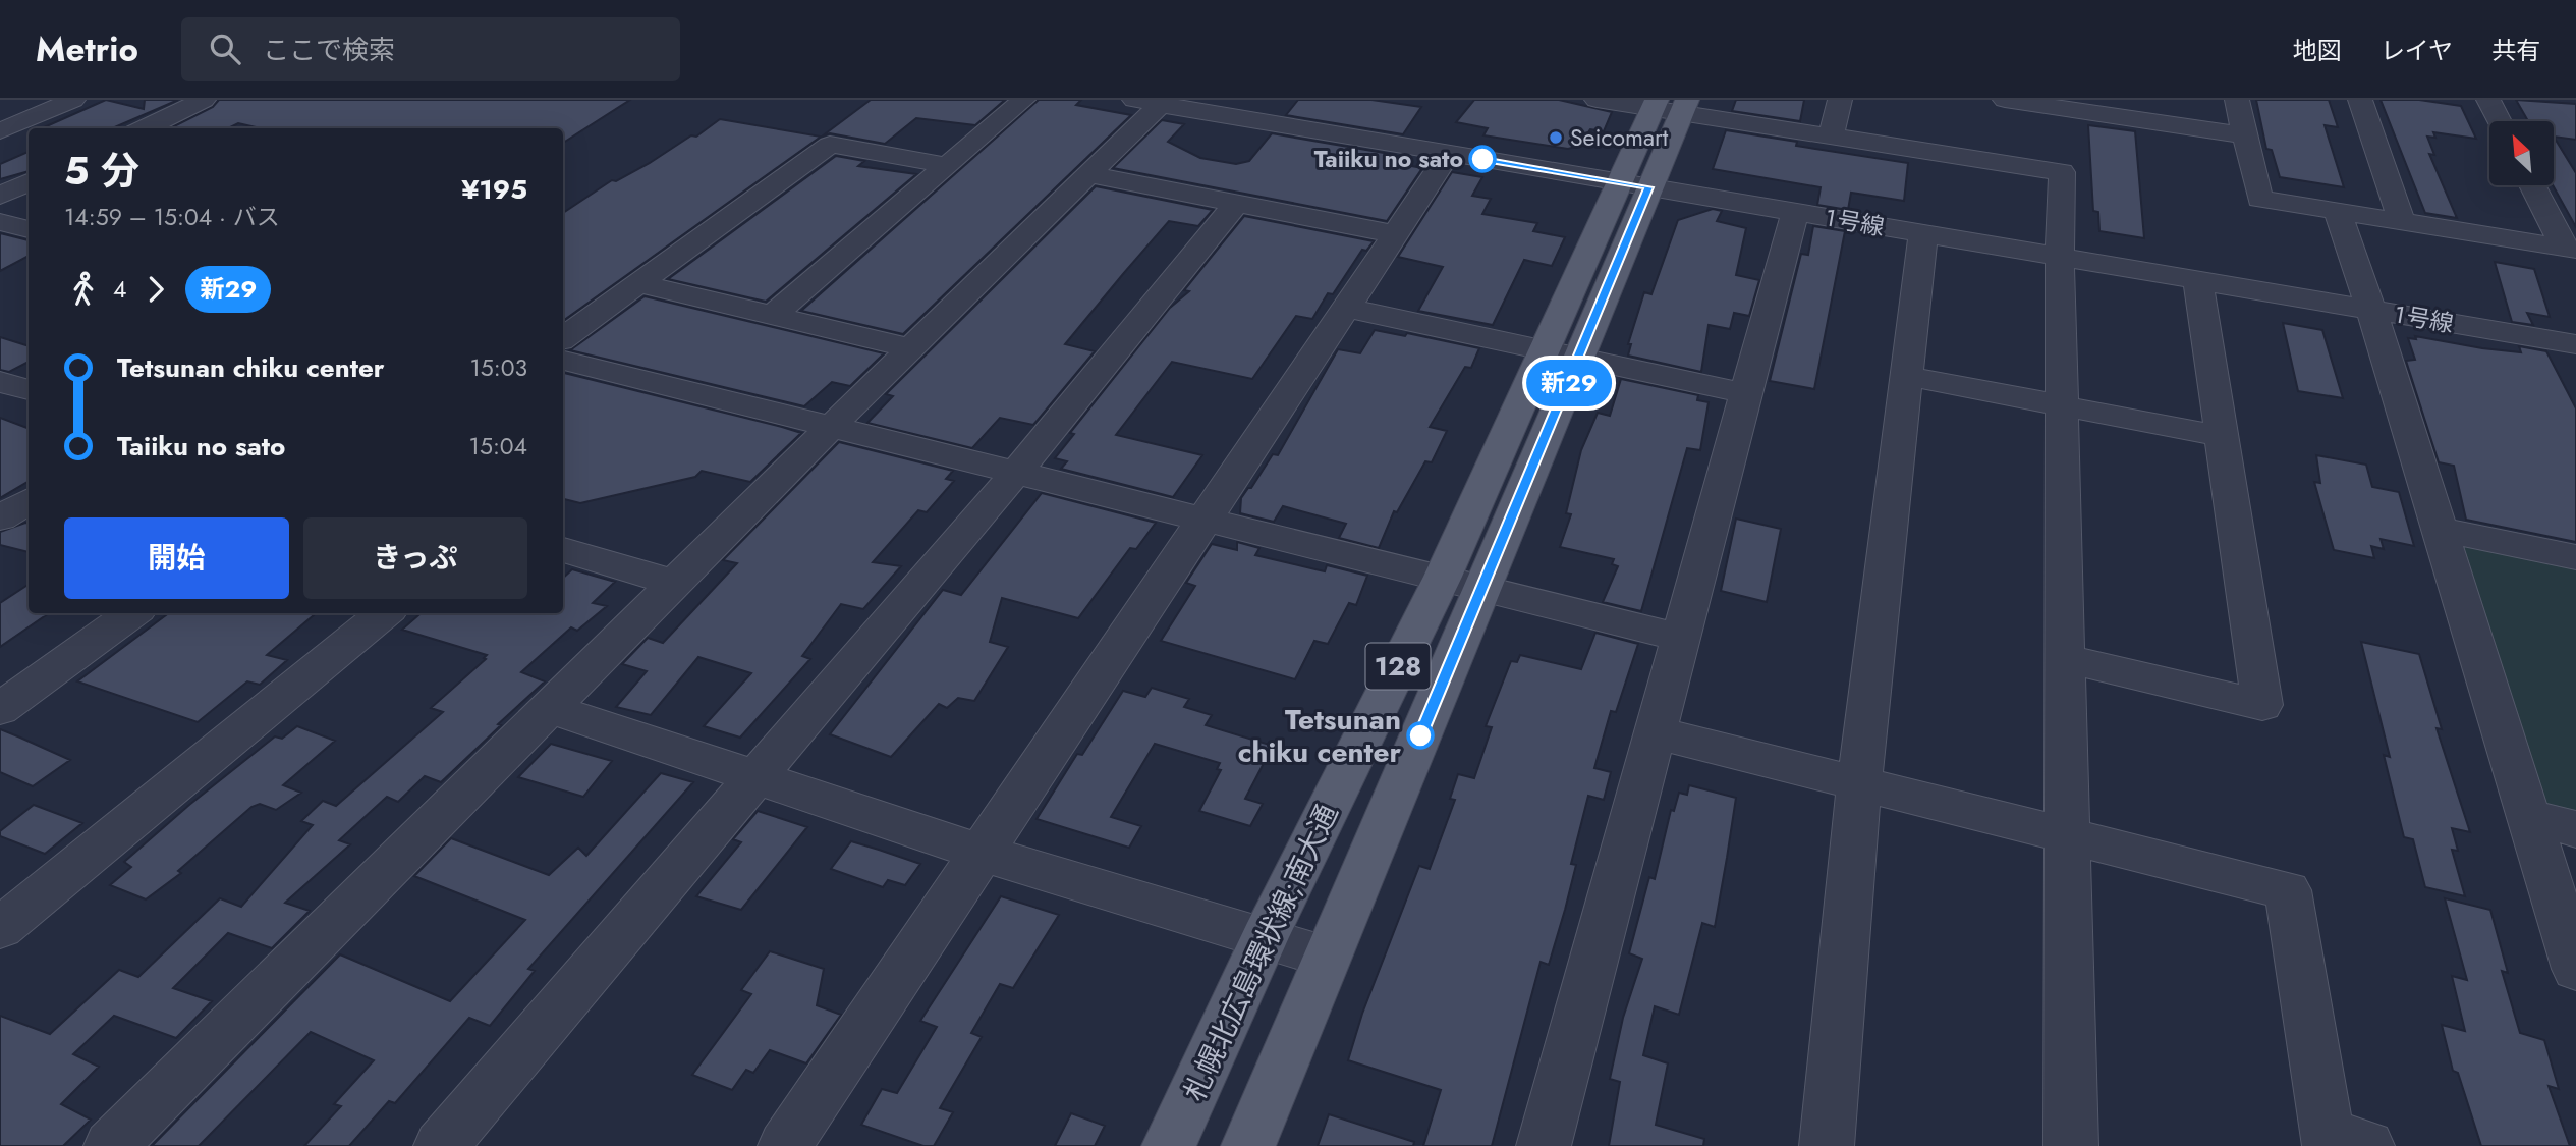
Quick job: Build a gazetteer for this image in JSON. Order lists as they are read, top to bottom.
{
  "streets": {
    "main road": ["128", "札幌北広島環状線;南大通"],
    "street": ["１号線"]
  },
  "crossings": [
    ["１号線", "札幌北広島環状線;南大通"]
  ],
  "places": ["Seicomart", "Taiiku no sato", "Tetsunan chiku center"],
  "lines": ["bus line 新29"],
  "north": "top left",
  "page": {
    "header": "Metrio",
    "search": "ここで検索",
    "nav": ["地図", "レイヤ", "共有"],
    "on_map": "新29",
    "heading": ["5 分", "14:59 – 15:04 · バス", "¥195"],
    "legs": ["4", "新29"],
    "list": [
      {
        "name": "Tetsunan chiku center",
        "value": "15:03"
      },
      {
        "name": "Taiiku no sato",
        "value": "15:04"
      }
    ],
    "buttons": ["開始", "きっぷ"]
  }
}
